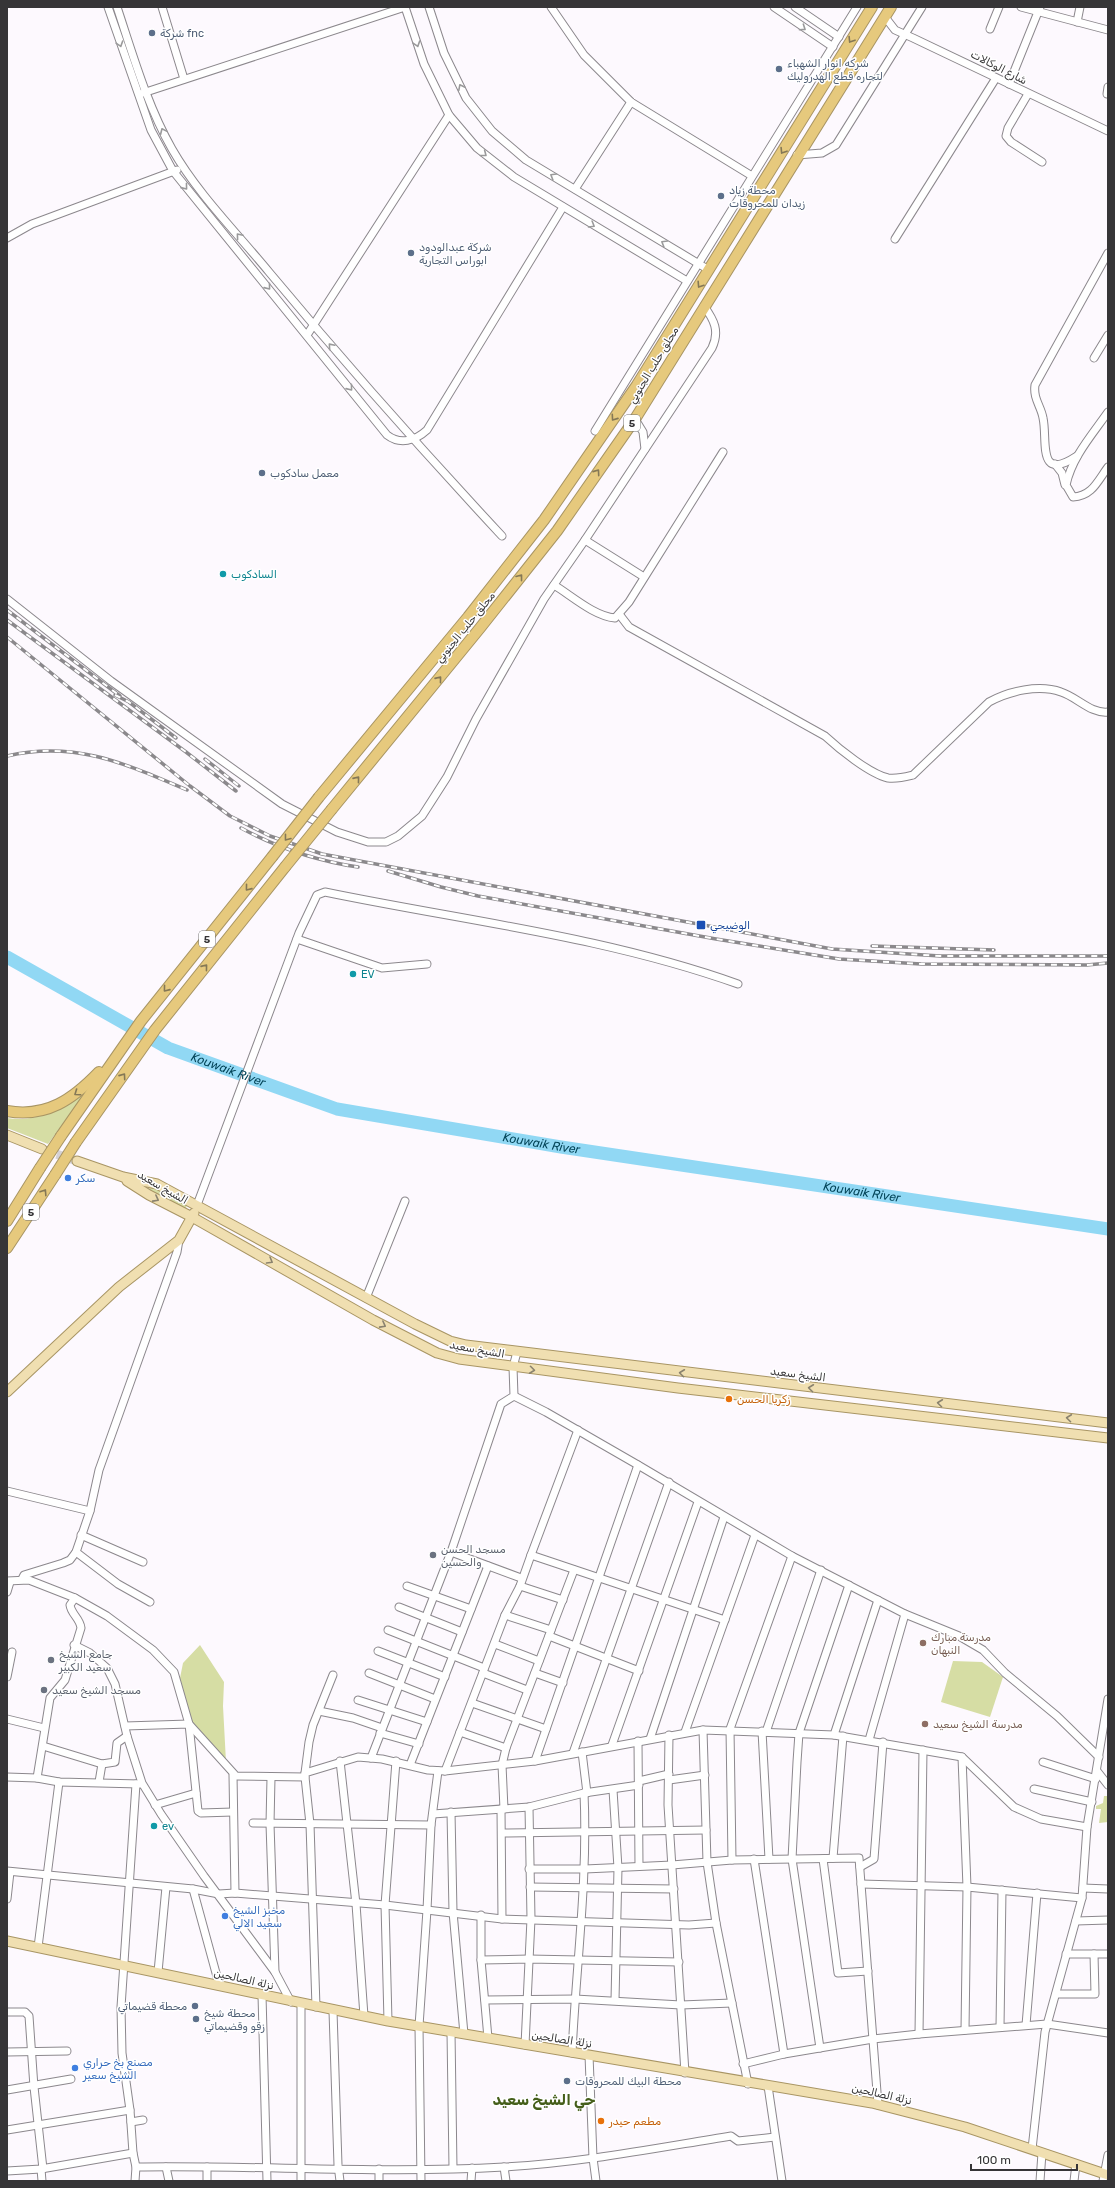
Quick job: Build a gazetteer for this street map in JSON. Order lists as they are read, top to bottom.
{
  "streets": {
    "highway": ["محلق حلب الجنوبي", "5"],
    "main road": ["الشيخ سعيد", "نزلة الصالحين"],
    "street": ["شارع الوكالات"]
  },
  "crossings": [
    ["شارع الوكالات", "محلق حلب الجنوبي"]
  ],
  "districts": ["حي الشيخ سعيد"],
  "water": ["Kouwaik River"],
  "places": {
    "other": [
      "شركة fnc",
      "شركه انوار الشهباء لتجاره قطع الهدروليك",
      "محطة زياد زيدان للمحروقات",
      "شركة عبدالودود ابوراس التجارية",
      "معمل سادكوب",
      "السادكوب",
      "EV",
      "سكر",
      "زكريا الحسن",
      "مسجد الحسن والحسين",
      "مدرسة مبارك النبهان",
      "جامع الشيخ سعيد الكبير",
      "مسجد الشيخ سعيد",
      "مدرسة الشيخ سعيد",
      "ev",
      "مخبز الشيخ سعيد الالي",
      "محطة قضيماتي",
      "محطة شيخ زقو وقضيماتي",
      "مصنع بخ حراري الشيخ سعير",
      "محطة البيك للمحروقات",
      "مطعم حيدر"
    ],
    "transit": ["الوضيحي"]
  },
  "scale_bar": "100 m"
}
